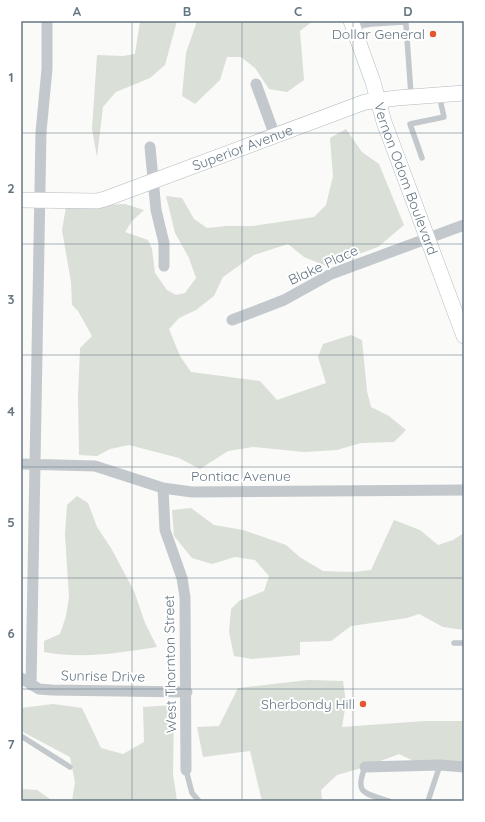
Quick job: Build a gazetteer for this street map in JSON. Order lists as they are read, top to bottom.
{
  "streets": {
    "street": [
      "Superior Avenue",
      "Vernon Odom Boulevard",
      "Blake Place",
      "Pontiac Avenue",
      "West Thornton Street",
      "Sunrise Drive"
    ]
  },
  "crossings": [
    ["Superior Avenue", "Vernon Odom Boulevard"],
    ["Vernon Odom Boulevard", "Blake Place"],
    ["Pontiac Avenue", "West Thornton Street"],
    ["West Thornton Street", "Sunrise Drive"]
  ],
  "places": ["Dollar General", "Sherbondy Hill"],
  "grid": {
    "columns": [
      "A",
      "B",
      "C",
      "D"
    ],
    "rows": [
      "1",
      "2",
      "3",
      "4",
      "5",
      "6",
      "7"
    ]
  }
}
